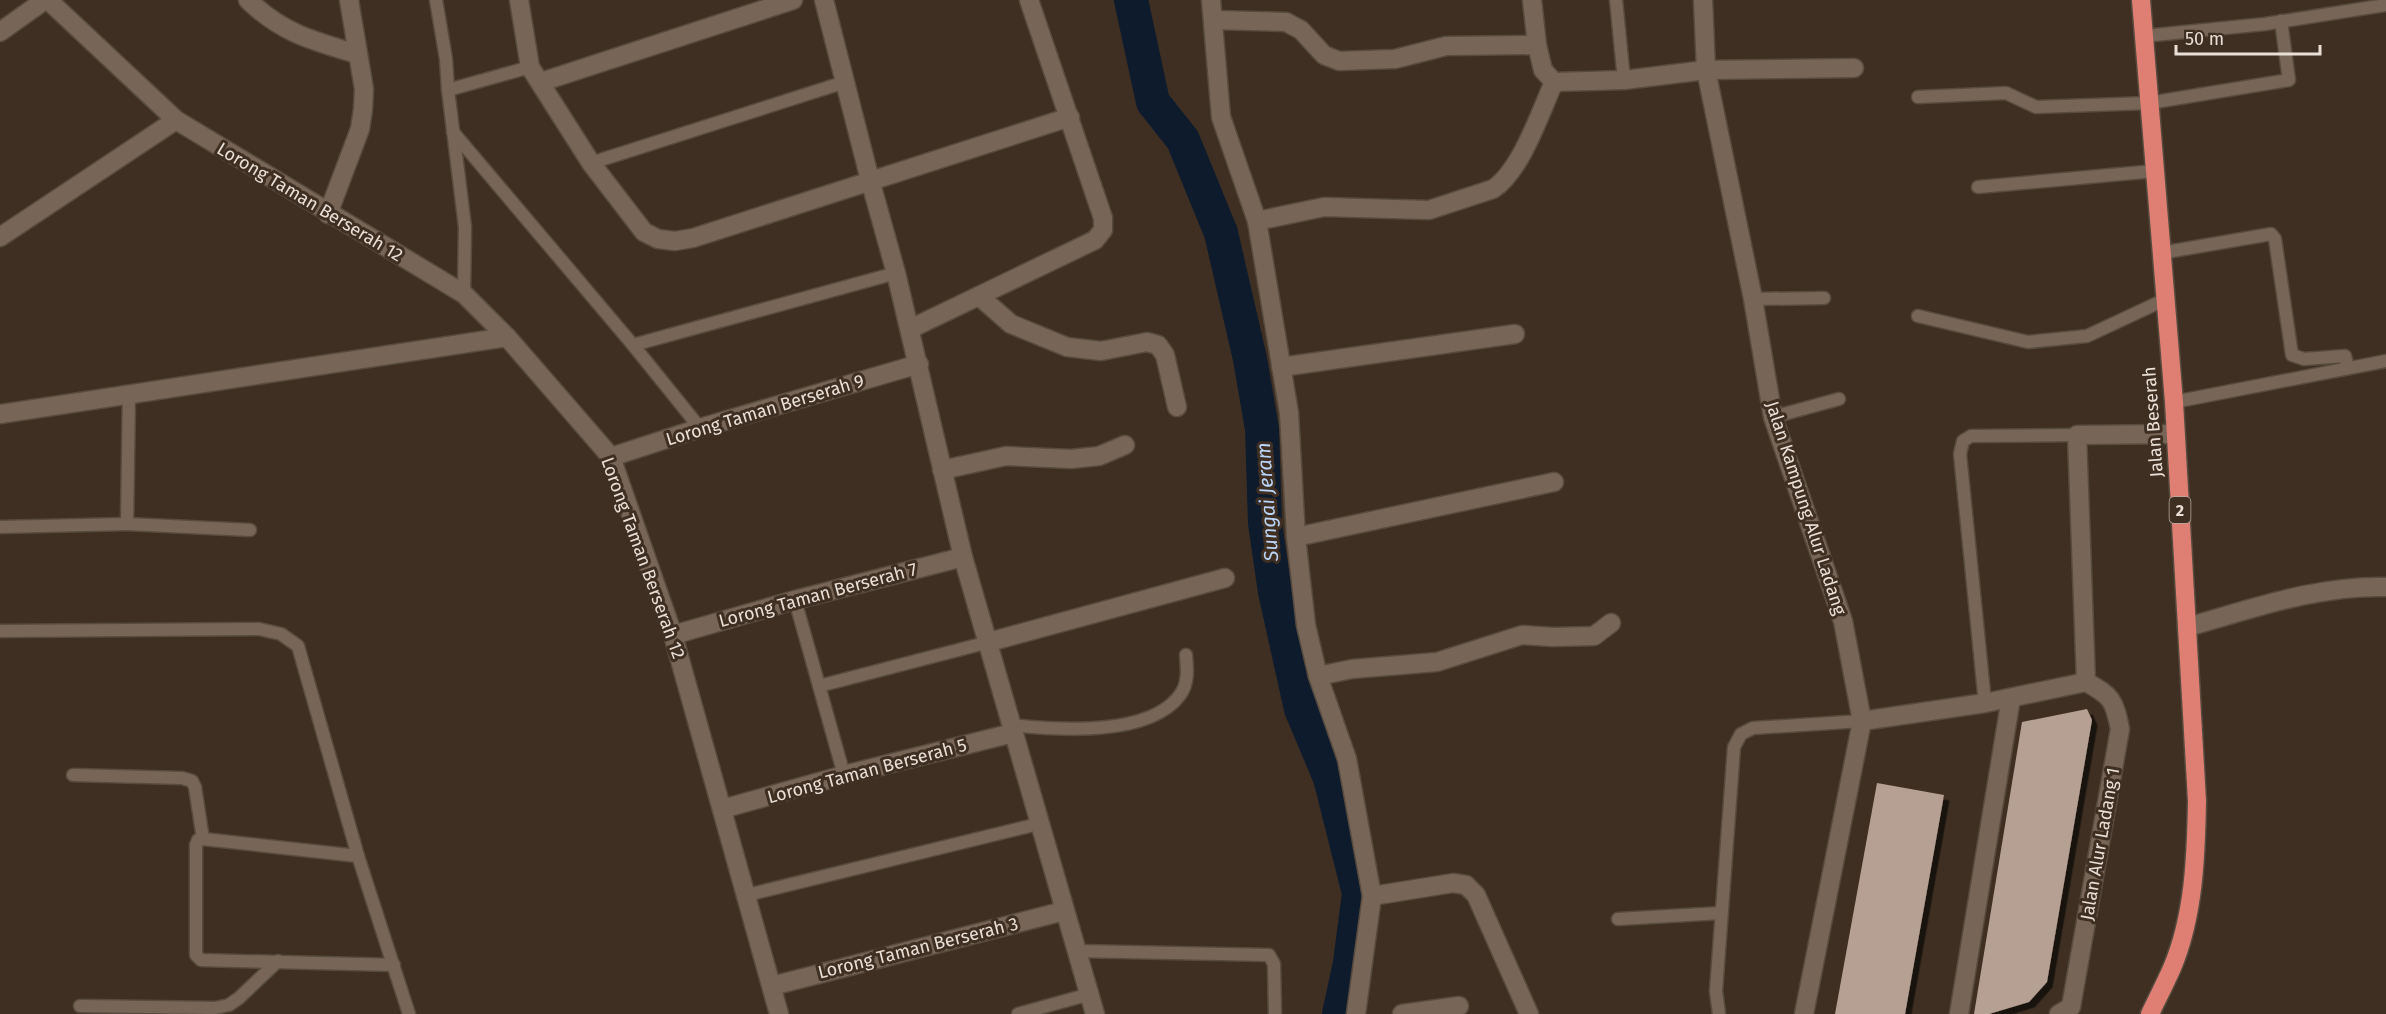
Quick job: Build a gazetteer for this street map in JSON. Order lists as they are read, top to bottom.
{
  "streets": {
    "highway": ["Jalan Beserah", "2"],
    "street": [
      "Lorong Taman Berserah 12",
      "Lorong Taman Berserah 9",
      "Jalan Kampung Alur Ladang",
      "Lorong Taman Berserah 7",
      "Lorong Taman Berserah 5",
      "Jalan Alur Ladang 1",
      "Lorong Taman Berserah 3"
    ]
  },
  "crossings": [
    ["Lorong Taman Berserah 12", "Lorong Taman Berserah 9"],
    ["Lorong Taman Berserah 12", "Lorong Taman Berserah 7"],
    ["Lorong Taman Berserah 12", "Lorong Taman Berserah 5"],
    ["Lorong Taman Berserah 12", "Lorong Taman Berserah 3"]
  ],
  "water": ["Sungai Jeram"],
  "scale_bar": "50 m"
}
